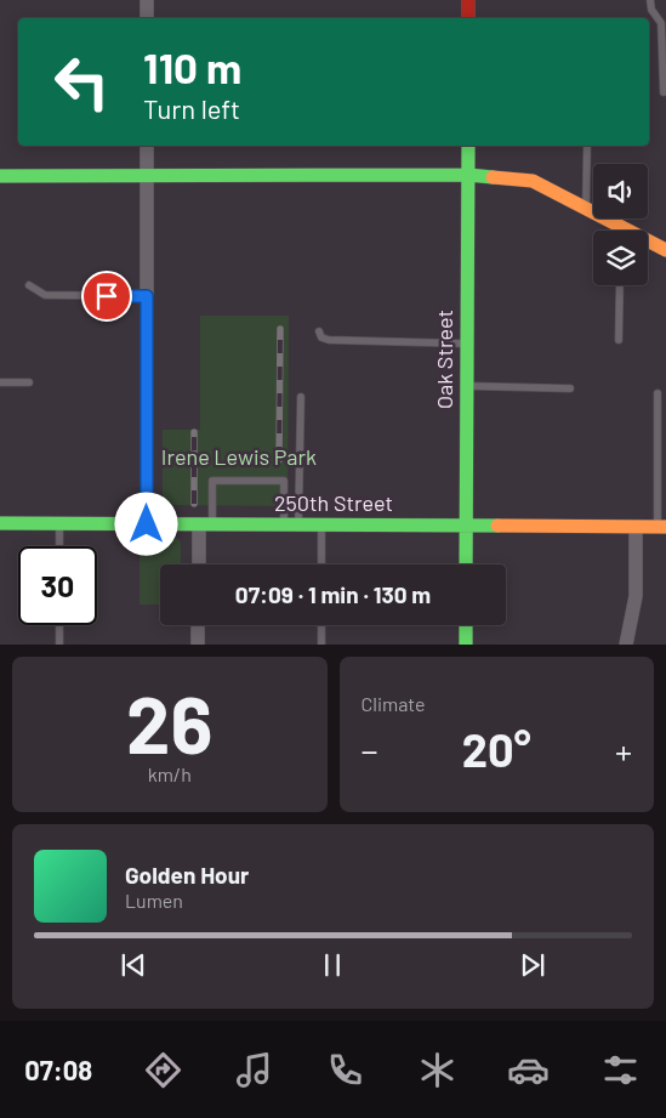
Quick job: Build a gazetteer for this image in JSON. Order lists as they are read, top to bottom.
{
  "streets": {
    "street": ["Oak Street", "250th Street"]
  },
  "crossings": [
    ["Oak Street", "250th Street"]
  ],
  "parks": ["Irene Lewis Park"],
  "page": {
    "turn": ["110 m", "Turn left"],
    "limit": "30",
    "trip": "07:09 · 1 min · 130 m",
    "tile": [
      ["26", "km/h"],
      "Climate"
    ],
    "heat": ["−", "20°", "+"],
    "song": ["Golden Hour", "Lumen"],
    "tabs": "07:08"
  }
}
